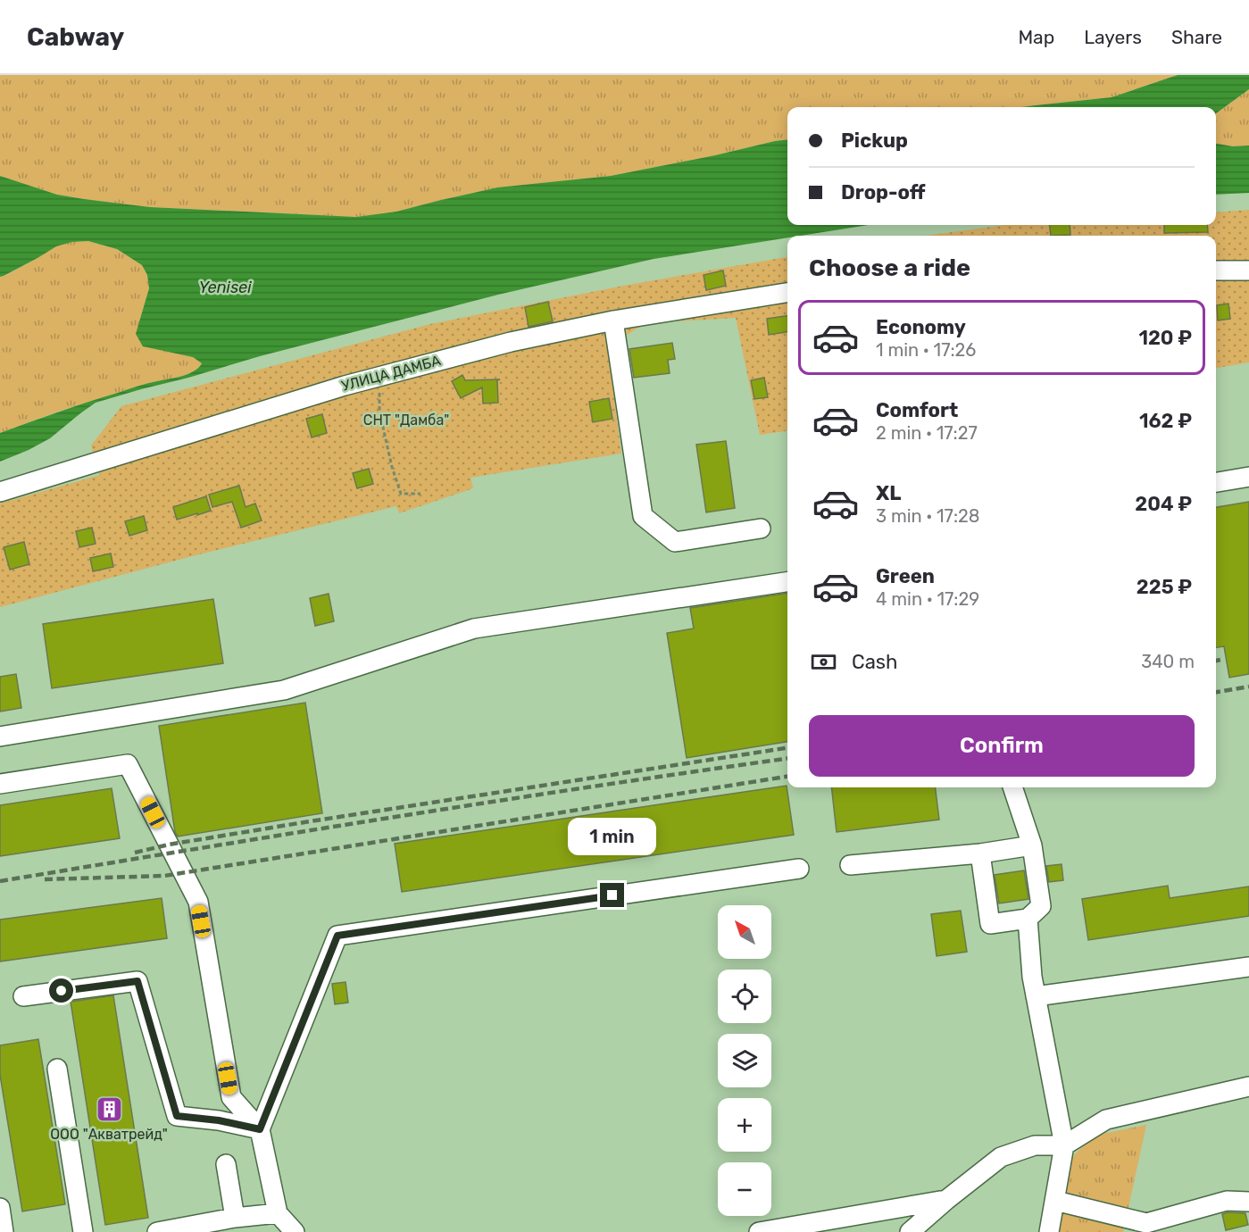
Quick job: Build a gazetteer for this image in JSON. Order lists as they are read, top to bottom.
{
  "streets": {
    "street": ["УЛИЦА ДАМБА"]
  },
  "water": ["Yenisei"],
  "parks": ["СНТ \"Дамба\""],
  "places": {
    "building": ["ООО \"Акватрейд\""]
  },
  "north": "top left",
  "page": {
    "header": "Cabway",
    "nav": ["Map", "Layers", "Share"],
    "banner": ["Pickup", "Drop-off"],
    "heading": "Choose a ride",
    "list": [
      {
        "name": "Economy",
        "note": "1 min · 17:26",
        "value": "120 ₽"
      },
      {
        "name": "Comfort",
        "note": "2 min · 17:27",
        "value": "162 ₽"
      },
      {
        "name": "XL",
        "note": "3 min · 17:28",
        "value": "204 ₽"
      },
      {
        "name": "Green",
        "note": "4 min · 17:29",
        "value": "225 ₽"
      }
    ],
    "pay": ["Cash", "340 m"],
    "buttons": "Confirm",
    "bubble": "1 min",
    "map_buttons": ["+", "−"]
  }
}
